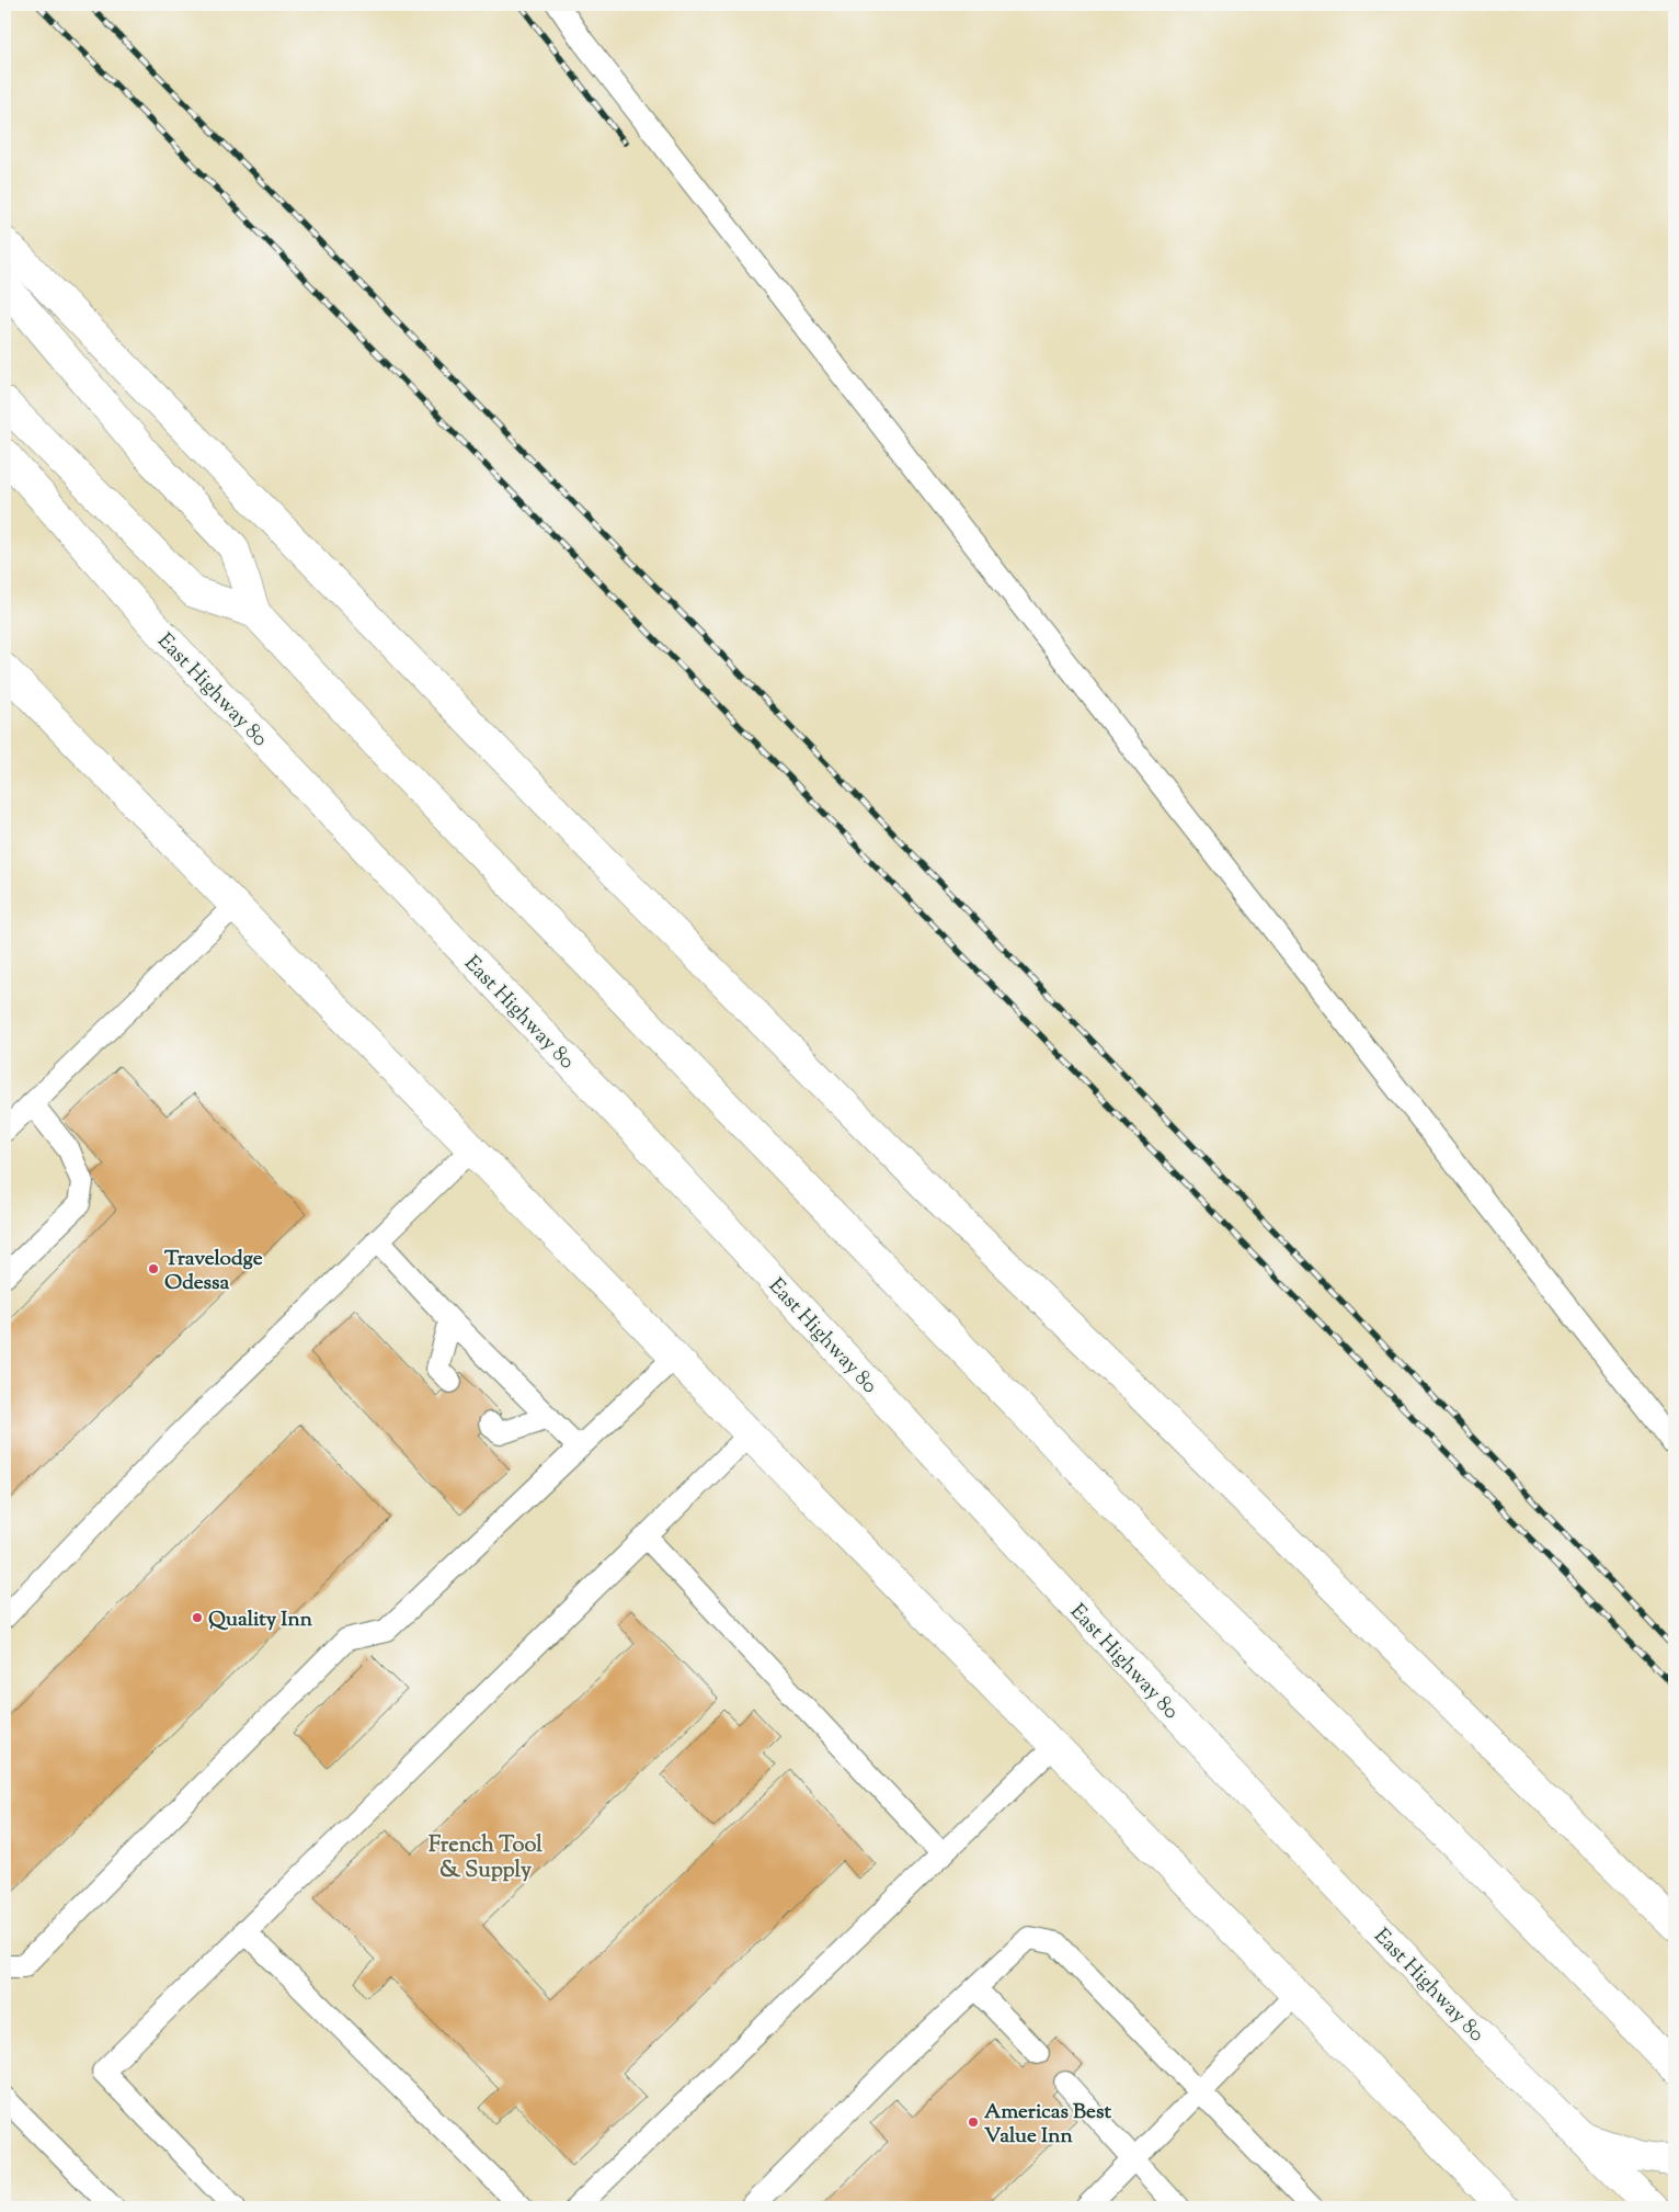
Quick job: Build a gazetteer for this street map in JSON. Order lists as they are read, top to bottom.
{
  "streets": {
    "main road": ["East Highway 80"]
  },
  "districts": ["French Tool & Supply"],
  "places": ["Travelodge Odessa", "Quality Inn", "Americas Best Value Inn"]
}
